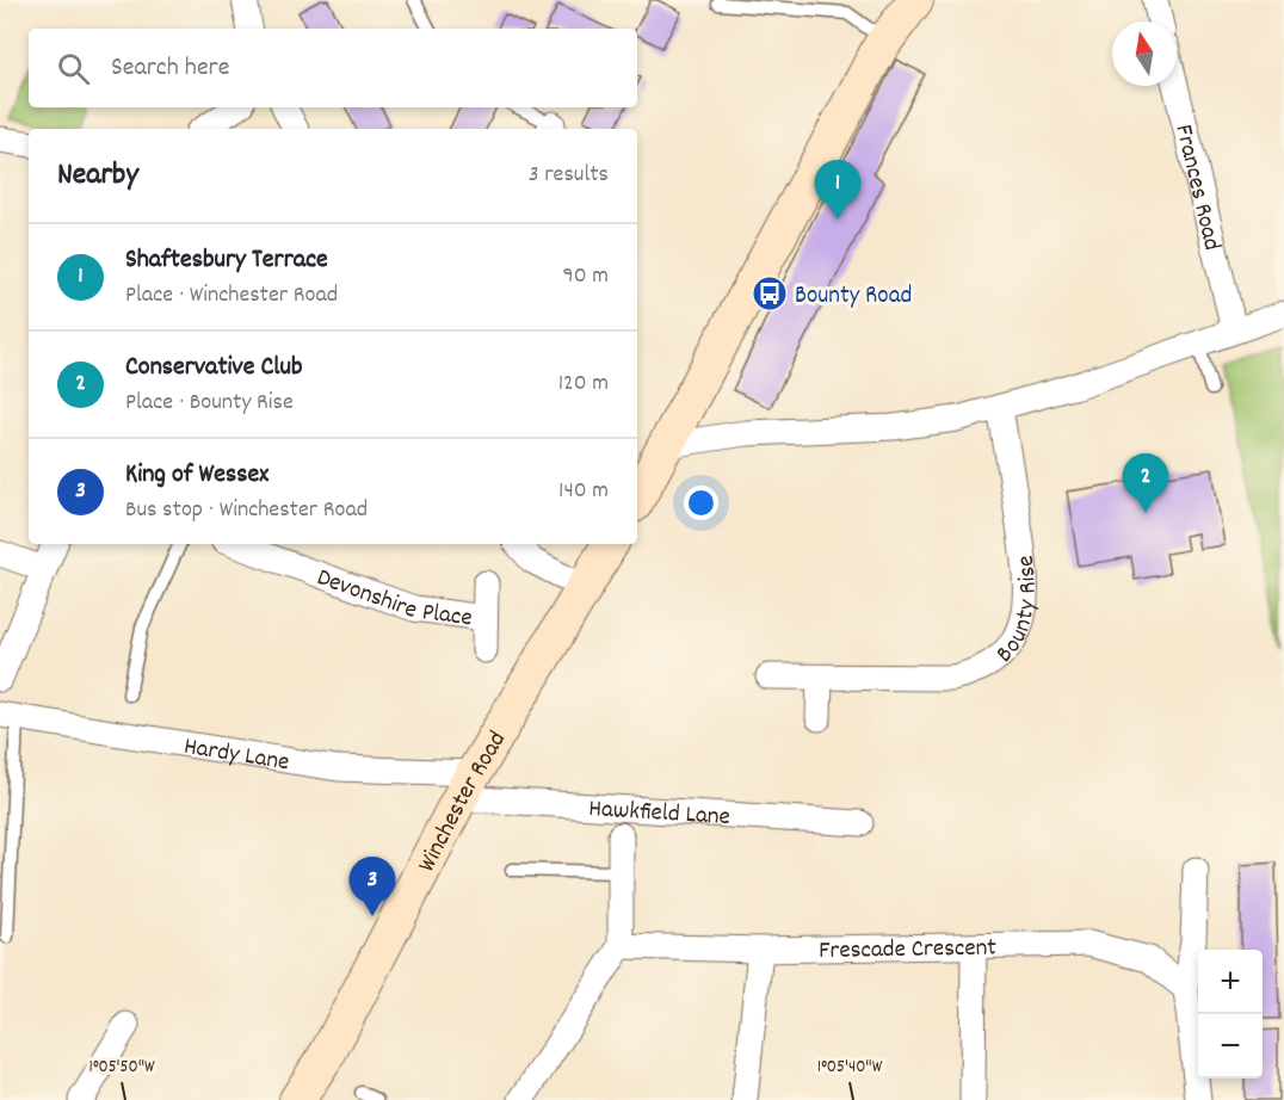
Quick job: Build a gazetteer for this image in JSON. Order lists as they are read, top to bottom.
{
  "streets": {
    "street": [
      "Frances Road",
      "Devonshire Place",
      "Bounty Rise",
      "Hardy Lane",
      "Winchester Road",
      "Hawkfield Lane",
      "Frescade Crescent"
    ]
  },
  "crossings": [
    ["Hardy Lane", "Winchester Road"],
    ["Hardy Lane", "Hawkfield Lane"],
    ["Winchester Road", "Hawkfield Lane"]
  ],
  "places": {
    "bus stop": ["Bounty Road"]
  },
  "north": "top",
  "page": {
    "search": "Search here",
    "heading": ["Nearby", "3 results"],
    "pins": ["1", "2", "3"],
    "list": [
      {
        "mark": "1",
        "name": "Shaftesbury Terrace",
        "note": "Place · Winchester Road",
        "value": "90 m"
      },
      {
        "mark": "2",
        "name": "Conservative Club",
        "note": "Place · Bounty Rise",
        "value": "120 m"
      },
      {
        "mark": "3",
        "name": "King of Wessex",
        "note": "Bus stop · Winchester Road",
        "value": "140 m"
      }
    ],
    "map_buttons": ["+", "−"]
  },
  "coordinates": ["1°05'50\"W", "1°05'40\"W"]
}
